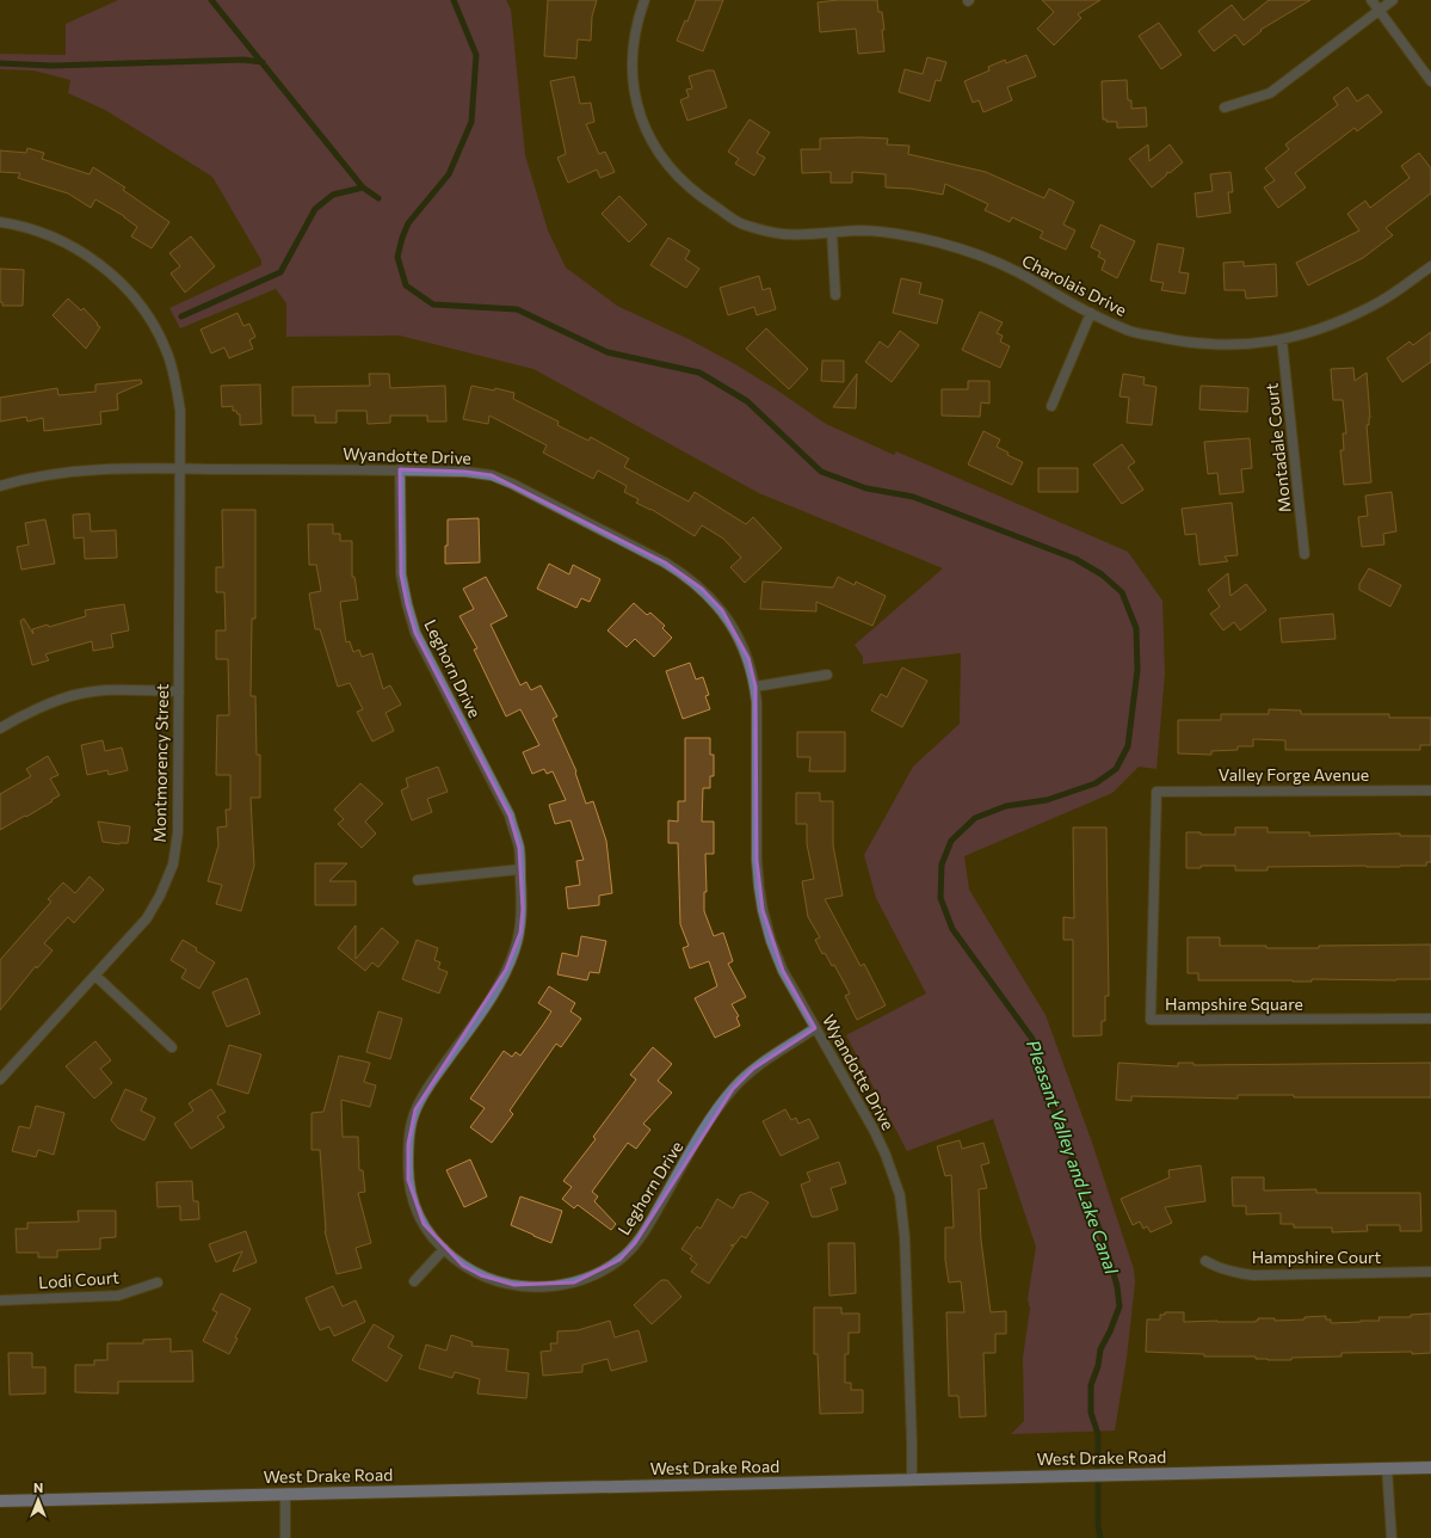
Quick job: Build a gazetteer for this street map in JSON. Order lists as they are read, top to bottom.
{
  "streets": {
    "main road": ["West Drake Road"],
    "street": [
      "Charolais Drive",
      "Montadale Court",
      "Wyandotte Drive",
      "Leghorn Drive",
      "Montmorency Street",
      "Valley Forge Avenue",
      "Hampshire Square",
      "Hampshire Court",
      "Lodi Court"
    ]
  },
  "crossings": [
    ["Charolais Drive", "Montadale Court"],
    ["Wyandotte Drive", "Leghorn Drive"],
    ["Wyandotte Drive", "Montmorency Street"],
    ["Wyandotte Drive", "West Drake Road"],
    ["Valley Forge Avenue", "Hampshire Square"]
  ],
  "water": ["Pleasant Valley and Lake Canal"],
  "north": "top"
}
